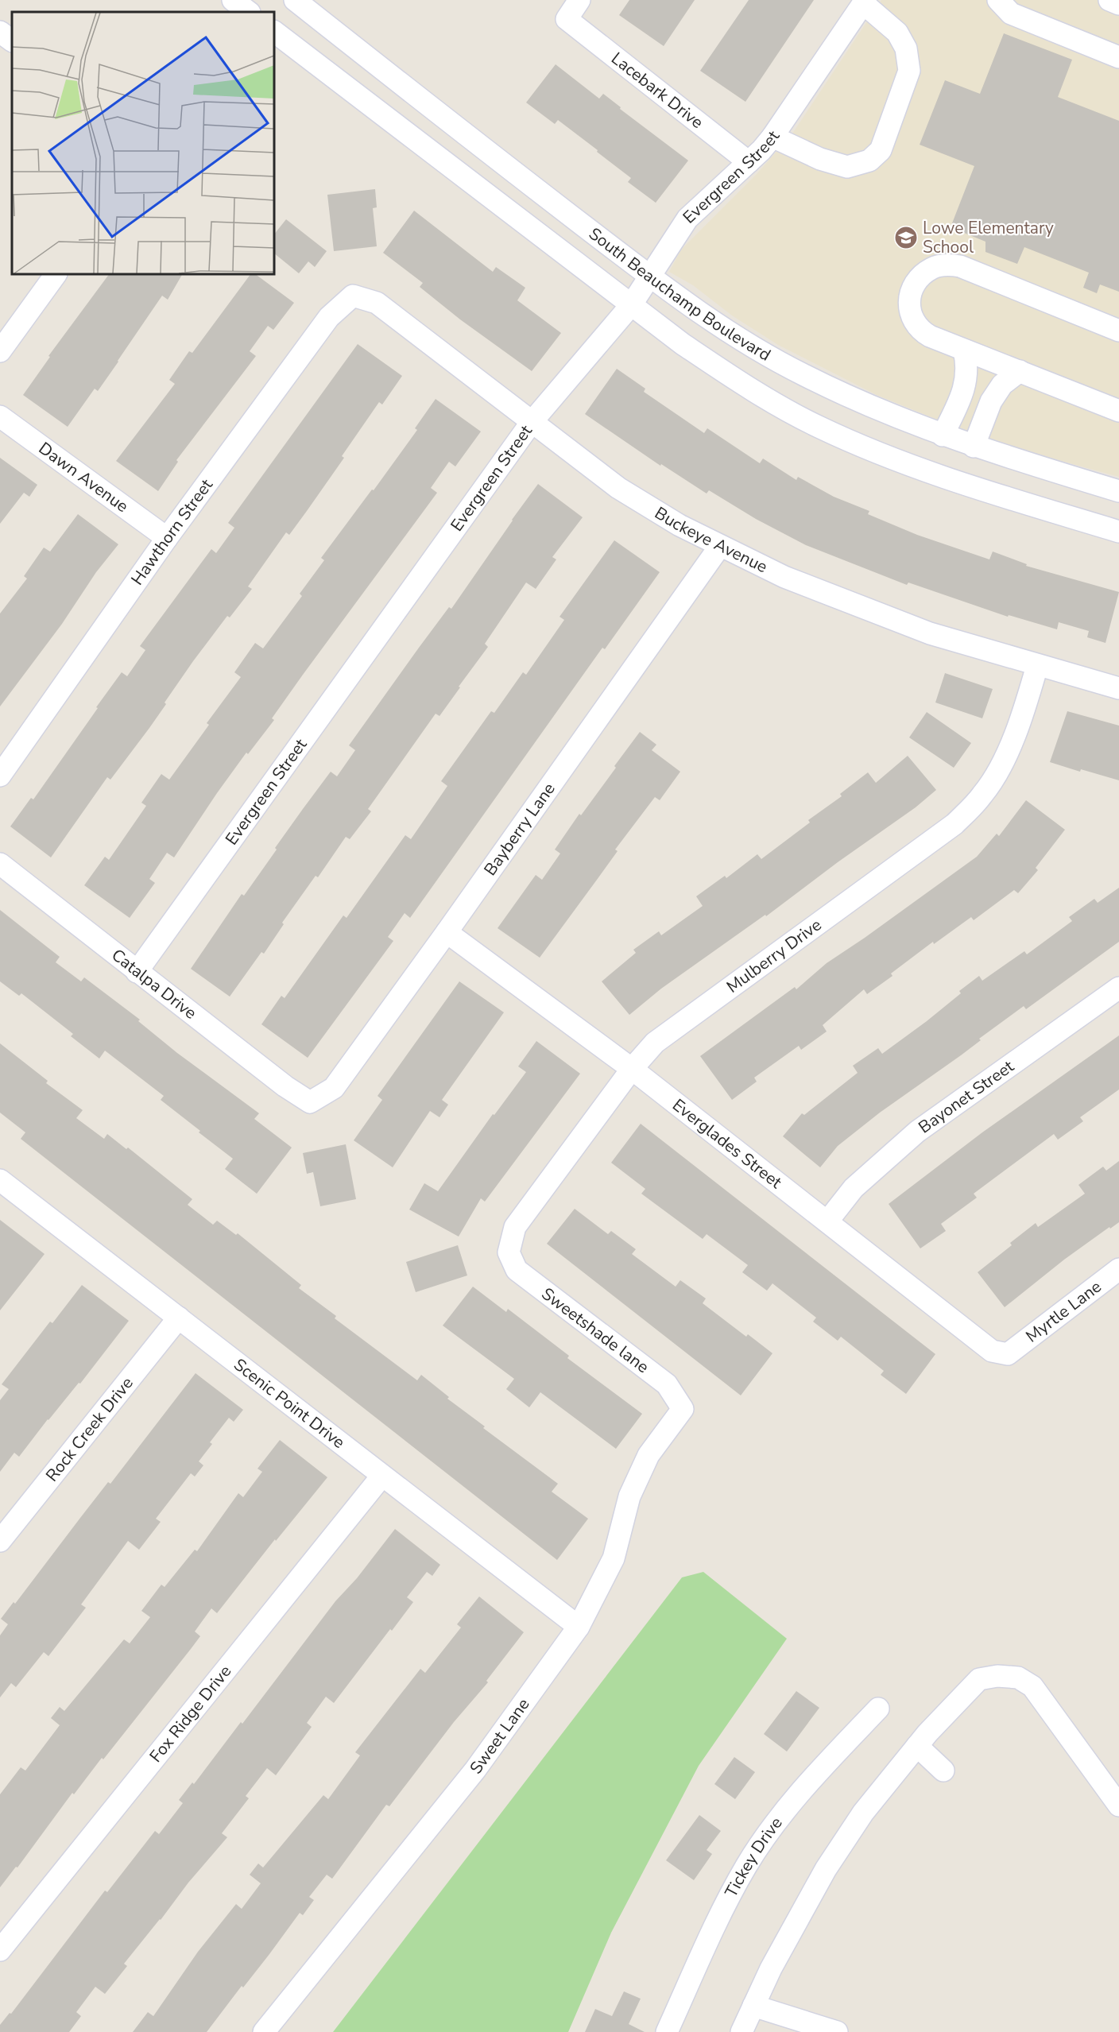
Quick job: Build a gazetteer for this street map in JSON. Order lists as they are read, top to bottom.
{
  "streets": {
    "street": [
      "Lacebark Drive",
      "Evergreen Street",
      "South Beauchamp Boulevard",
      "Dawn Avenue",
      "Hawthorn Street",
      "Buckeye Avenue",
      "Bayberry Lane",
      "Mulberry Drive",
      "Catalpa Drive",
      "Bayonet Street",
      "Everglades Street",
      "Myrtle Lane",
      "Sweetshade lane",
      "Scenic Point Drive",
      "Rock Creek Drive",
      "Fox Ridge Drive",
      "Sweet Lane",
      "Tickey Drive"
    ]
  },
  "crossings": [
    ["Lacebark Drive", "Evergreen Street"],
    ["Evergreen Street", "South Beauchamp Boulevard"],
    ["Evergreen Street", "Buckeye Avenue"],
    ["Evergreen Street", "Catalpa Drive"],
    ["Dawn Avenue", "Hawthorn Street"],
    ["Hawthorn Street", "Buckeye Avenue"],
    ["Buckeye Avenue", "Bayberry Lane"],
    ["Buckeye Avenue", "Mulberry Drive"],
    ["Bayberry Lane", "Catalpa Drive"],
    ["Bayberry Lane", "Everglades Street"],
    ["Mulberry Drive", "Everglades Street"],
    ["Mulberry Drive", "Sweetshade lane"],
    ["Bayonet Street", "Everglades Street"],
    ["Everglades Street", "Myrtle Lane"],
    ["Sweetshade lane", "Sweet Lane"],
    ["Scenic Point Drive", "Rock Creek Drive"],
    ["Scenic Point Drive", "Fox Ridge Drive"],
    ["Scenic Point Drive", "Sweet Lane"]
  ],
  "places": {
    "school or university": ["Lowe Elementary School"]
  }
}
